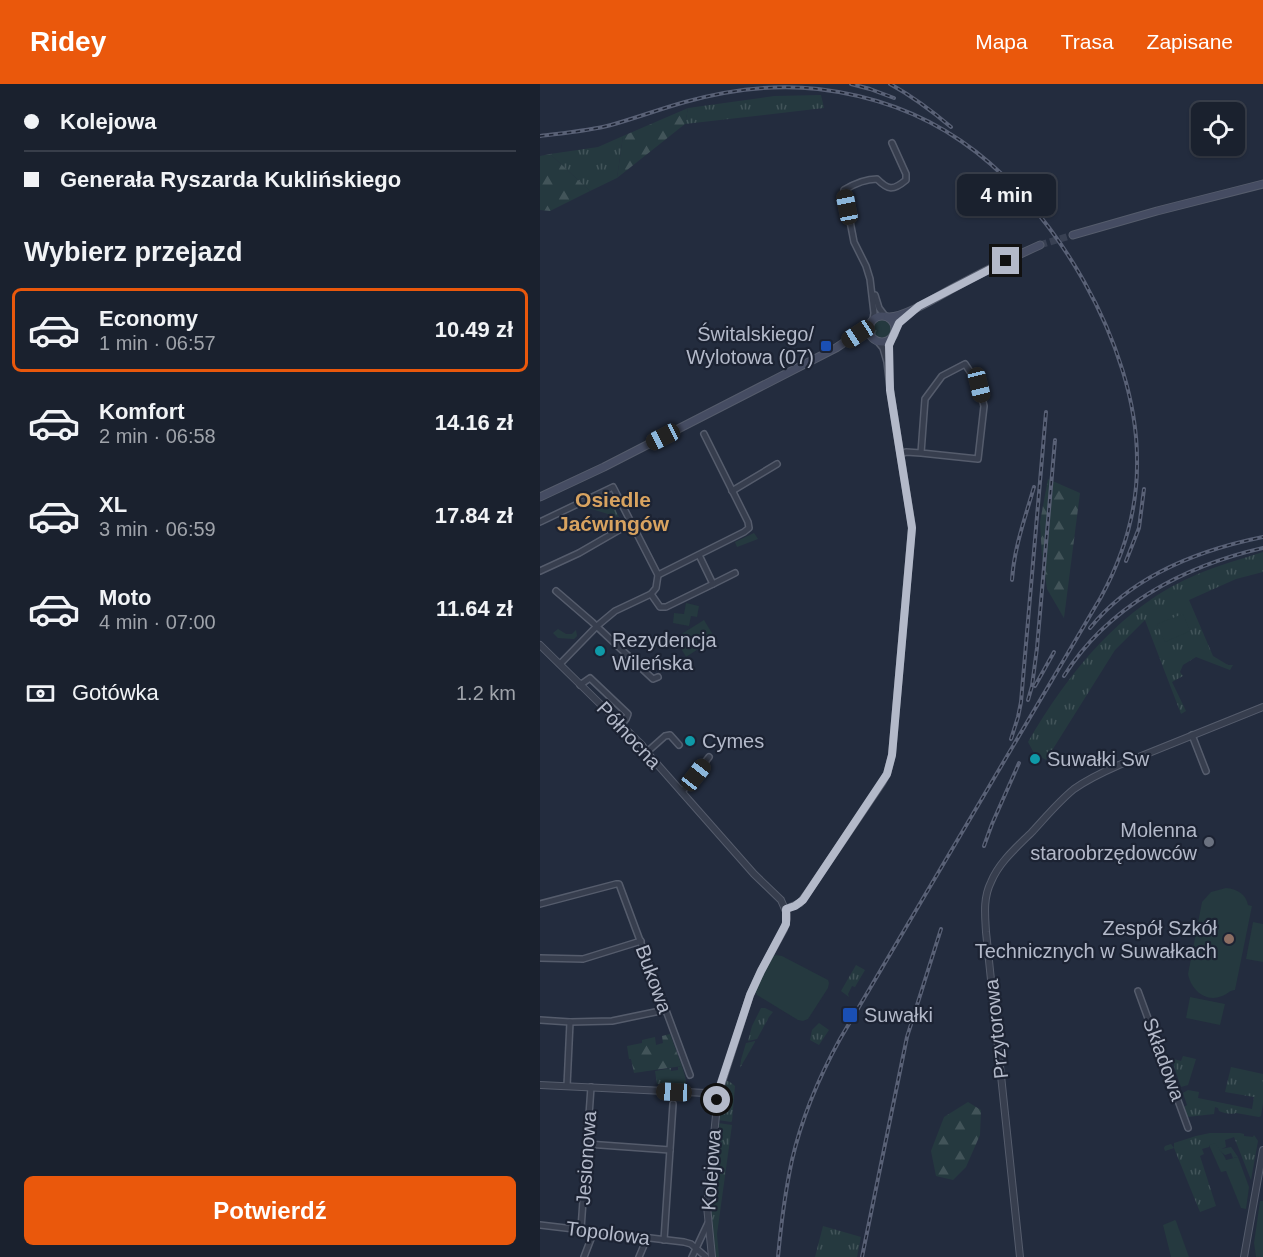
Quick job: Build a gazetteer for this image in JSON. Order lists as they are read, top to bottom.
{
  "streets": {
    "street": [
      "Północna",
      "Bukowa",
      "Przytorowa",
      "Składowa",
      "Jesionowa",
      "Kolejowa",
      "Topolowa"
    ]
  },
  "crossings": [
    ["Północna", "Kolejowa"],
    ["Jesionowa", "Topolowa"]
  ],
  "districts": ["Osiedle Jaćwingów"],
  "places": {
    "transit": ["Świtalskiego/ Wylotowa (07)", "Suwałki"],
    "other": [
      "Rezydencja Wileńska",
      "Cymes",
      "Suwałki Sw",
      "Molenna staroobrzędowców",
      "Zespół Szkół Technicznych w Suwałkach"
    ]
  },
  "page": {
    "header": "Ridey",
    "nav": ["Mapa", "Trasa", "Zapisane"],
    "banner": ["Kolejowa", "Generała Ryszarda Kuklińskiego"],
    "bubble": "4 min",
    "heading": "Wybierz przejazd",
    "list": [
      {
        "name": "Economy",
        "note": "1 min · 06:57",
        "value": "10.49 zł"
      },
      {
        "name": "Komfort",
        "note": "2 min · 06:58",
        "value": "14.16 zł"
      },
      {
        "name": "XL",
        "note": "3 min · 06:59",
        "value": "17.84 zł"
      },
      {
        "name": "Moto",
        "note": "4 min · 07:00",
        "value": "11.64 zł"
      }
    ],
    "pay": ["Gotówka", "1.2 km"],
    "buttons": "Potwierdź"
  }
}
